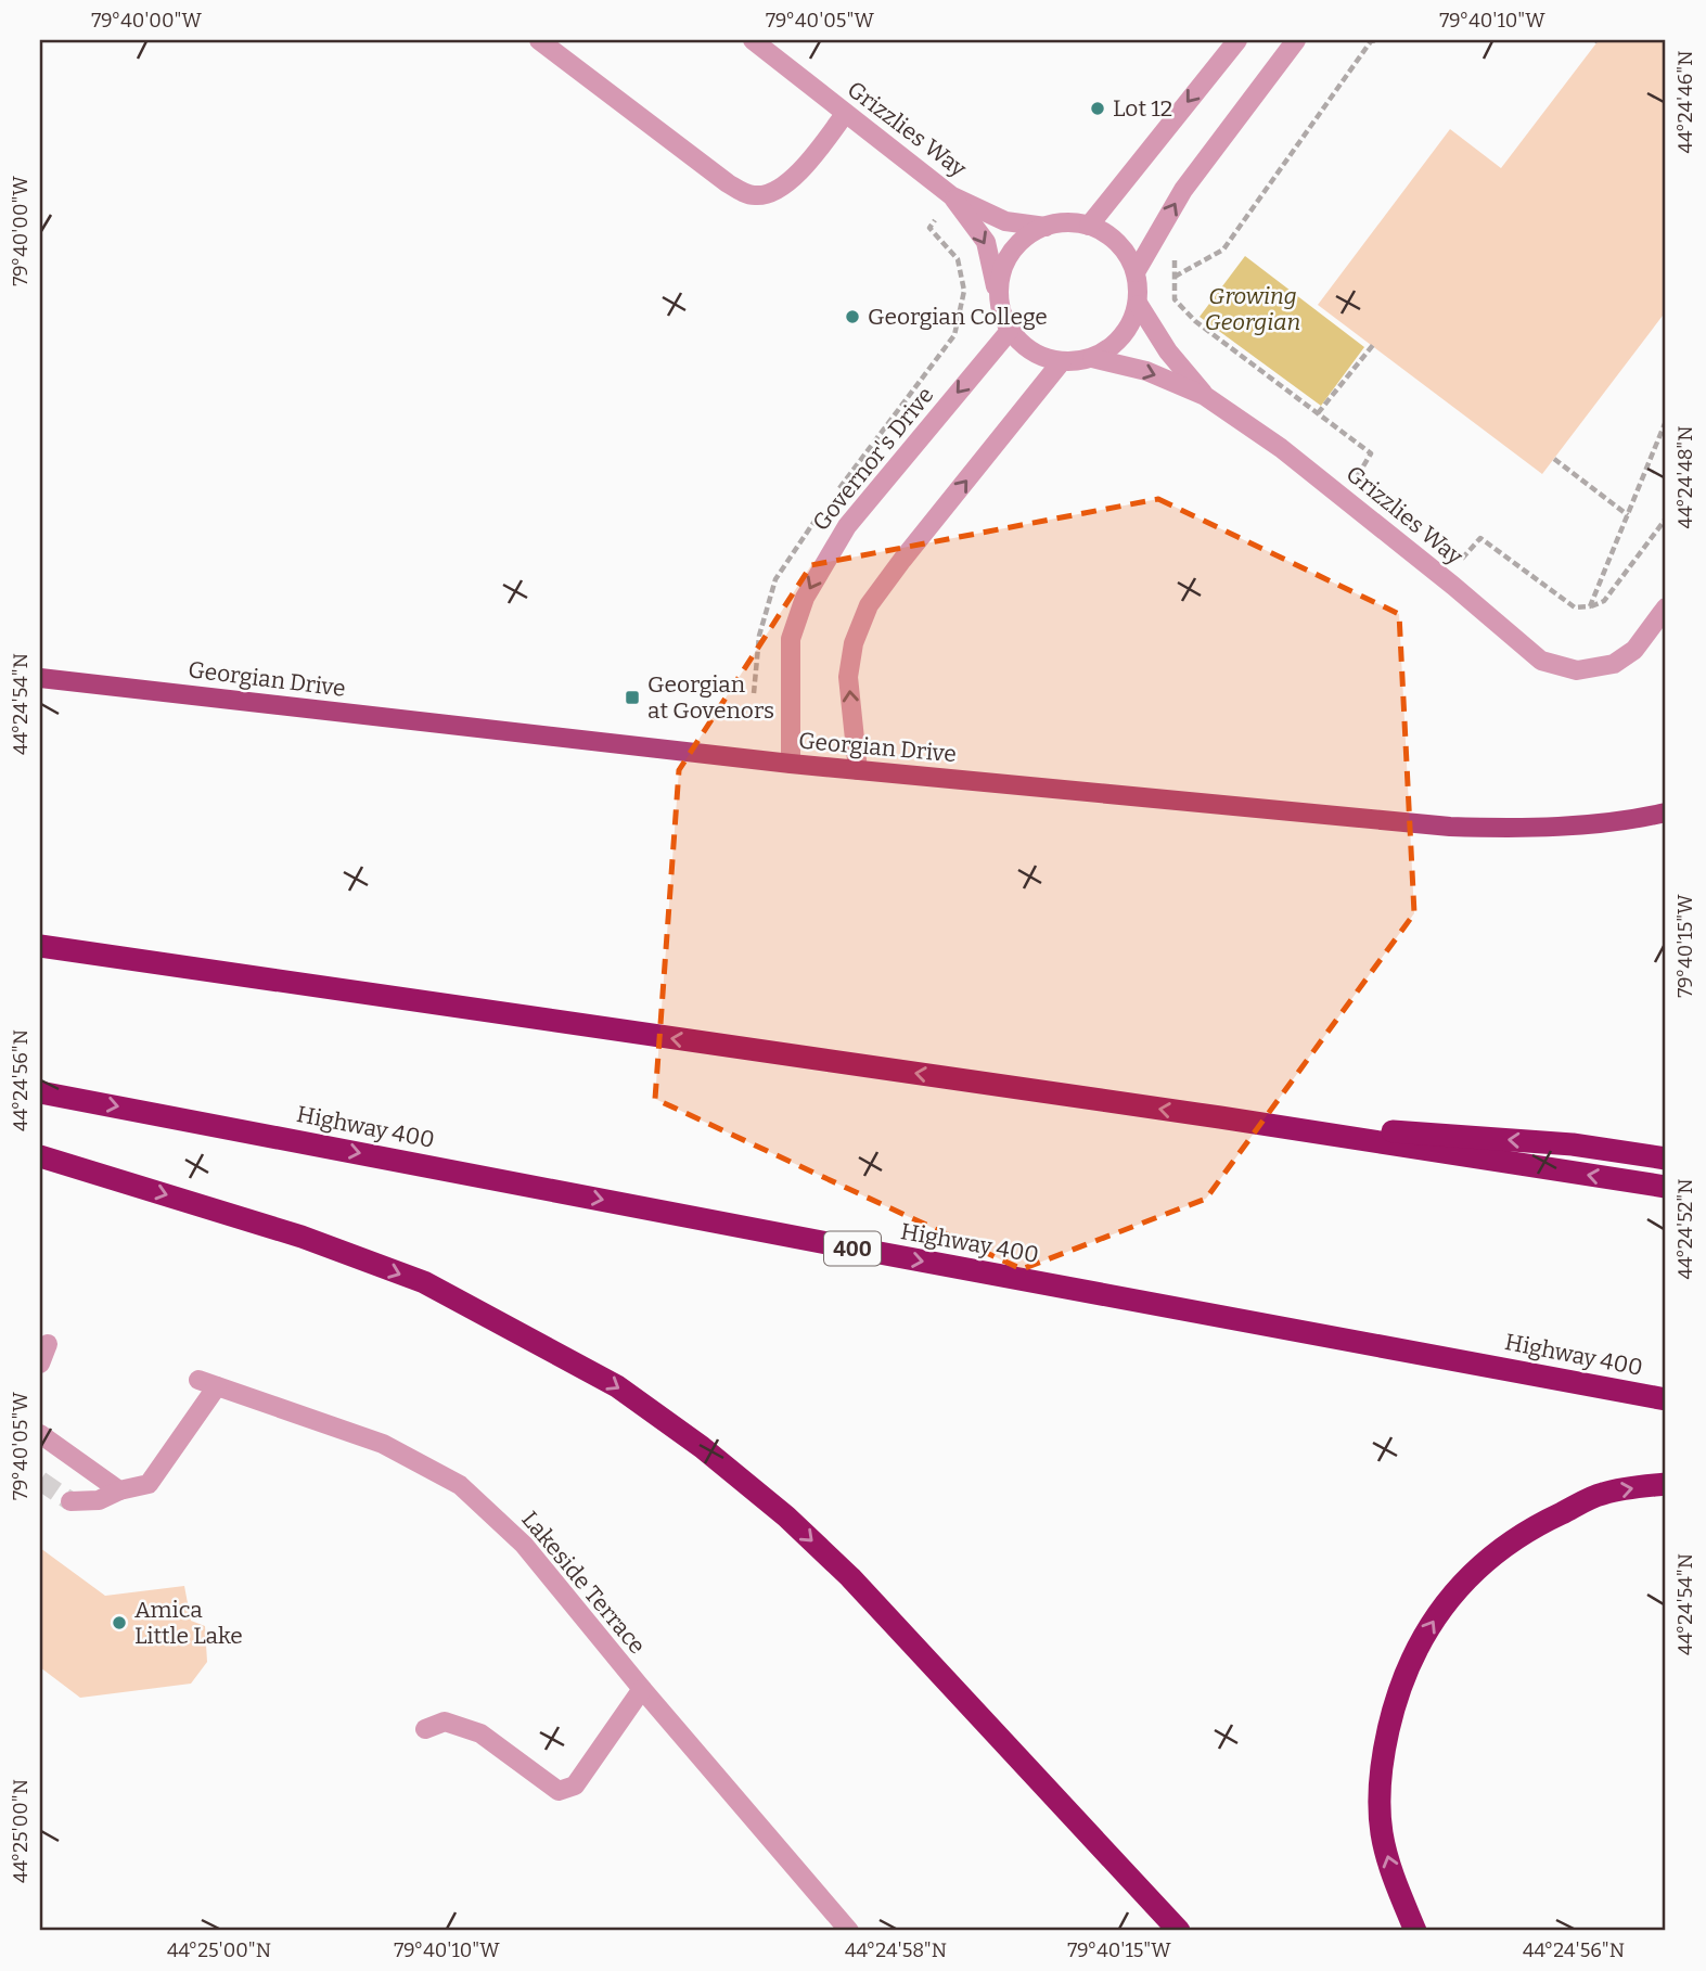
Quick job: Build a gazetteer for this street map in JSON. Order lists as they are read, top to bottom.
{
  "streets": {
    "highway": ["Highway 400", "400"],
    "main road": ["Georgian Drive"],
    "street": ["Grizzlies Way", "Governor's Drive", "Lakeside Terrace"]
  },
  "crossings": [
    ["Grizzlies Way", "Governor's Drive"],
    ["Governor's Drive", "Georgian Drive"]
  ],
  "parks": ["Growing Georgian"],
  "places": {
    "other": ["Lot 12", "Georgian College", "Amica Little Lake"],
    "transit": ["Georgian at Govenors"]
  },
  "coordinates": [
    "79°40'00\"W",
    "79°40'05\"W",
    "79°40'10\"W",
    "44°24'46\"N",
    "44°24'48\"N",
    "44°24'54\"N",
    "79°40'15\"W",
    "44°24'56\"N",
    "44°24'52\"N",
    "44°25'00\"N",
    "44°24'58\"N"
  ]
}
